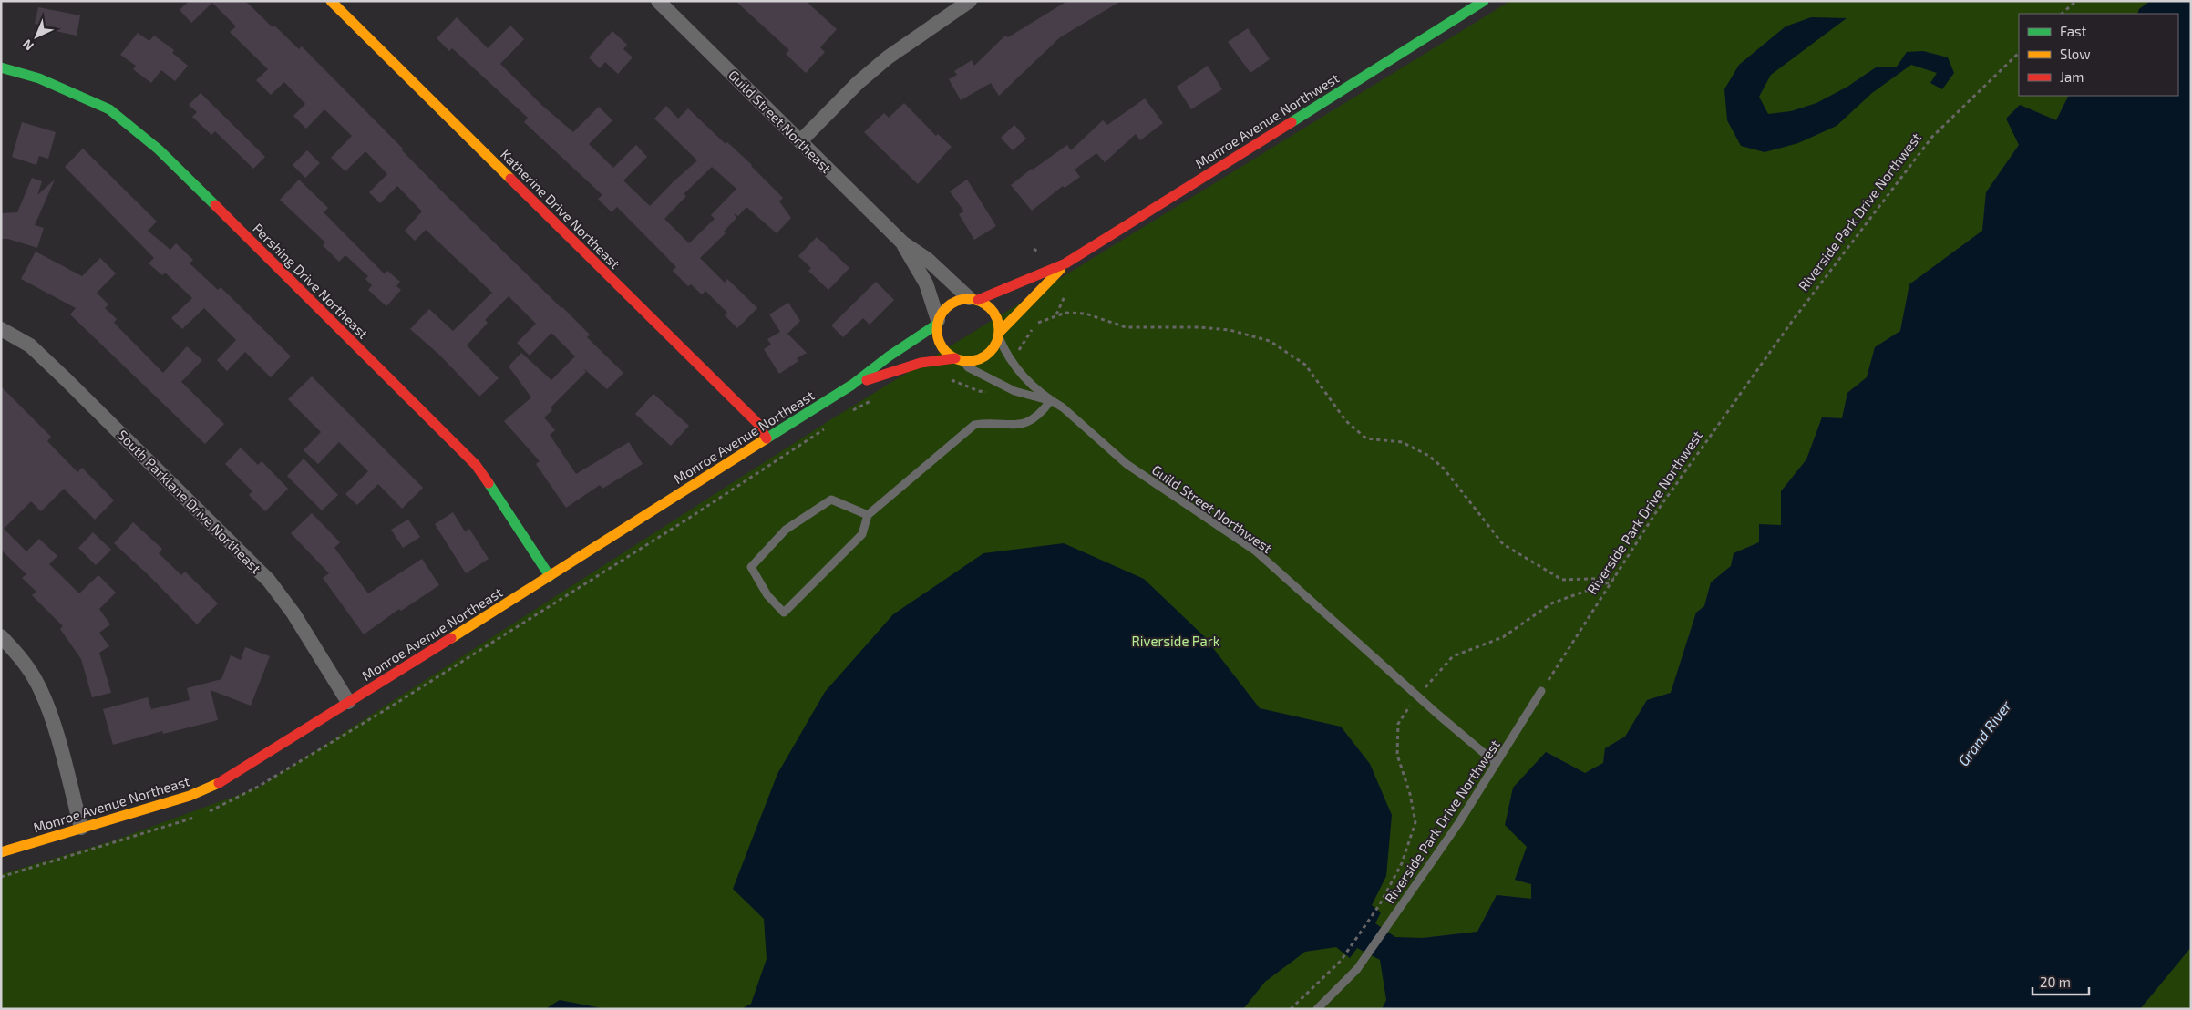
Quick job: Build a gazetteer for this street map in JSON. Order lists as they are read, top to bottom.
{
  "streets": {
    "main road": [
      "Monroe Avenue Northwest",
      "Katherine Drive Northeast",
      "Pershing Drive Northeast",
      "Monroe Avenue Northeast"
    ],
    "street": ["Guild Street Northeast", "South Parklane Drive Northeast"],
    "lane": ["Riverside Park Drive Northwest", "Guild Street Northwest"]
  },
  "crossings": [
    ["Monroe Avenue Northwest", "Guild Street Northeast"],
    ["Monroe Avenue Northwest", "Monroe Avenue Northeast"],
    ["Monroe Avenue Northwest", "Guild Street Northwest"],
    ["Guild Street Northeast", "Monroe Avenue Northeast"],
    ["Guild Street Northeast", "Guild Street Northwest"],
    ["Katherine Drive Northeast", "Monroe Avenue Northeast"],
    ["Riverside Park Drive Northwest", "Guild Street Northwest"],
    ["Pershing Drive Northeast", "Monroe Avenue Northeast"],
    ["Monroe Avenue Northeast", "South Parklane Drive Northeast"],
    ["Monroe Avenue Northeast", "Guild Street Northwest"]
  ],
  "water": ["Grand River"],
  "parks": ["Riverside Park"],
  "legend": ["Fast", "Slow", "Jam"],
  "scale_bar": "20 m",
  "north": "bottom left"
}
